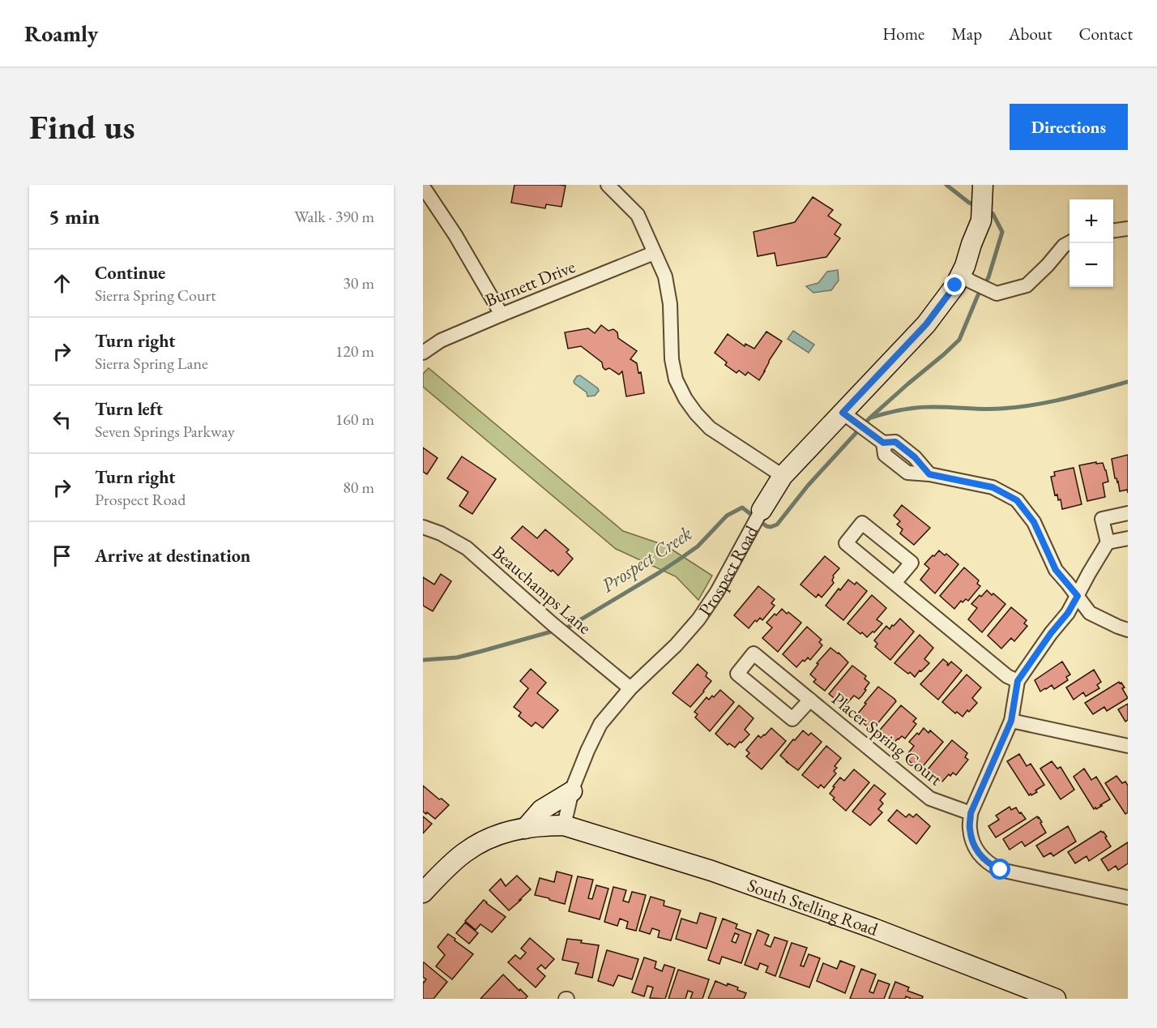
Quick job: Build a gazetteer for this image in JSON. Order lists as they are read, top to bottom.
{
  "streets": {
    "main road": ["Prospect Road", "South Stelling Road"],
    "street": ["Burnett Drive", "Beauchamps Lane", "Placer Spring Court"]
  },
  "crossings": [
    ["Prospect Road", "Beauchamps Lane"],
    ["Prospect Road", "South Stelling Road"]
  ],
  "water": ["Prospect Creek"],
  "page": {
    "header": "Roamly",
    "nav": [
      "Home",
      "Map",
      "About",
      "Contact"
    ],
    "buttons": "Directions",
    "title": "Find us",
    "heading": ["5 min", "Walk · 390 m"],
    "map_buttons": ["+", "−"],
    "list": [
      ["Continue", "Sierra Spring Court", "30 m"],
      ["Turn right", "Sierra Spring Lane", "120 m"],
      ["Turn left", "Seven Springs Parkway", "160 m"],
      ["Turn right", "Prospect Road", "80 m"],
      "Arrive at destination"
    ]
  }
}
